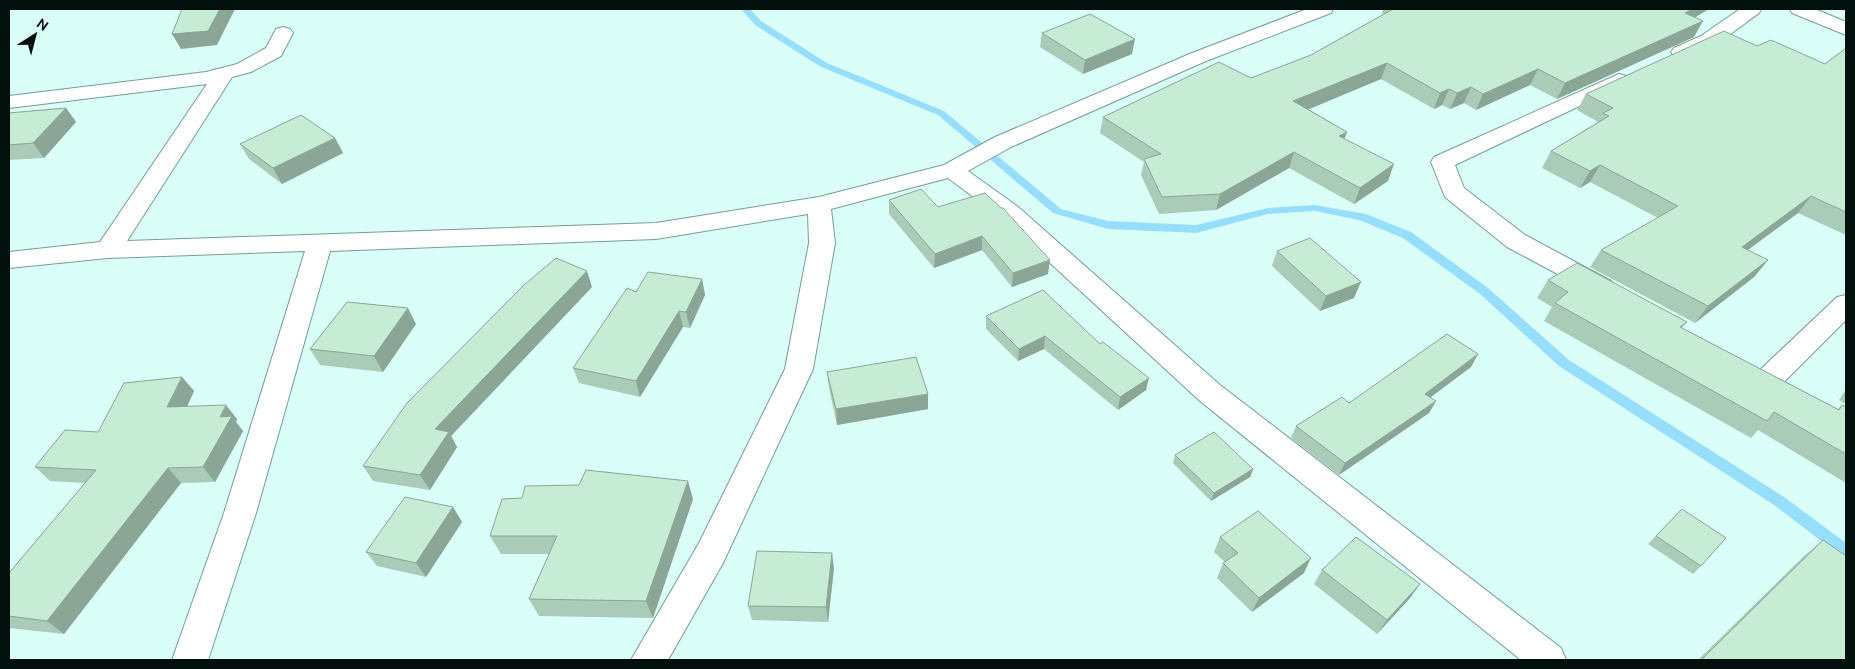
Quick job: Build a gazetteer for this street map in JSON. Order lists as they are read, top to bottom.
{
  "north": "top right"
}
